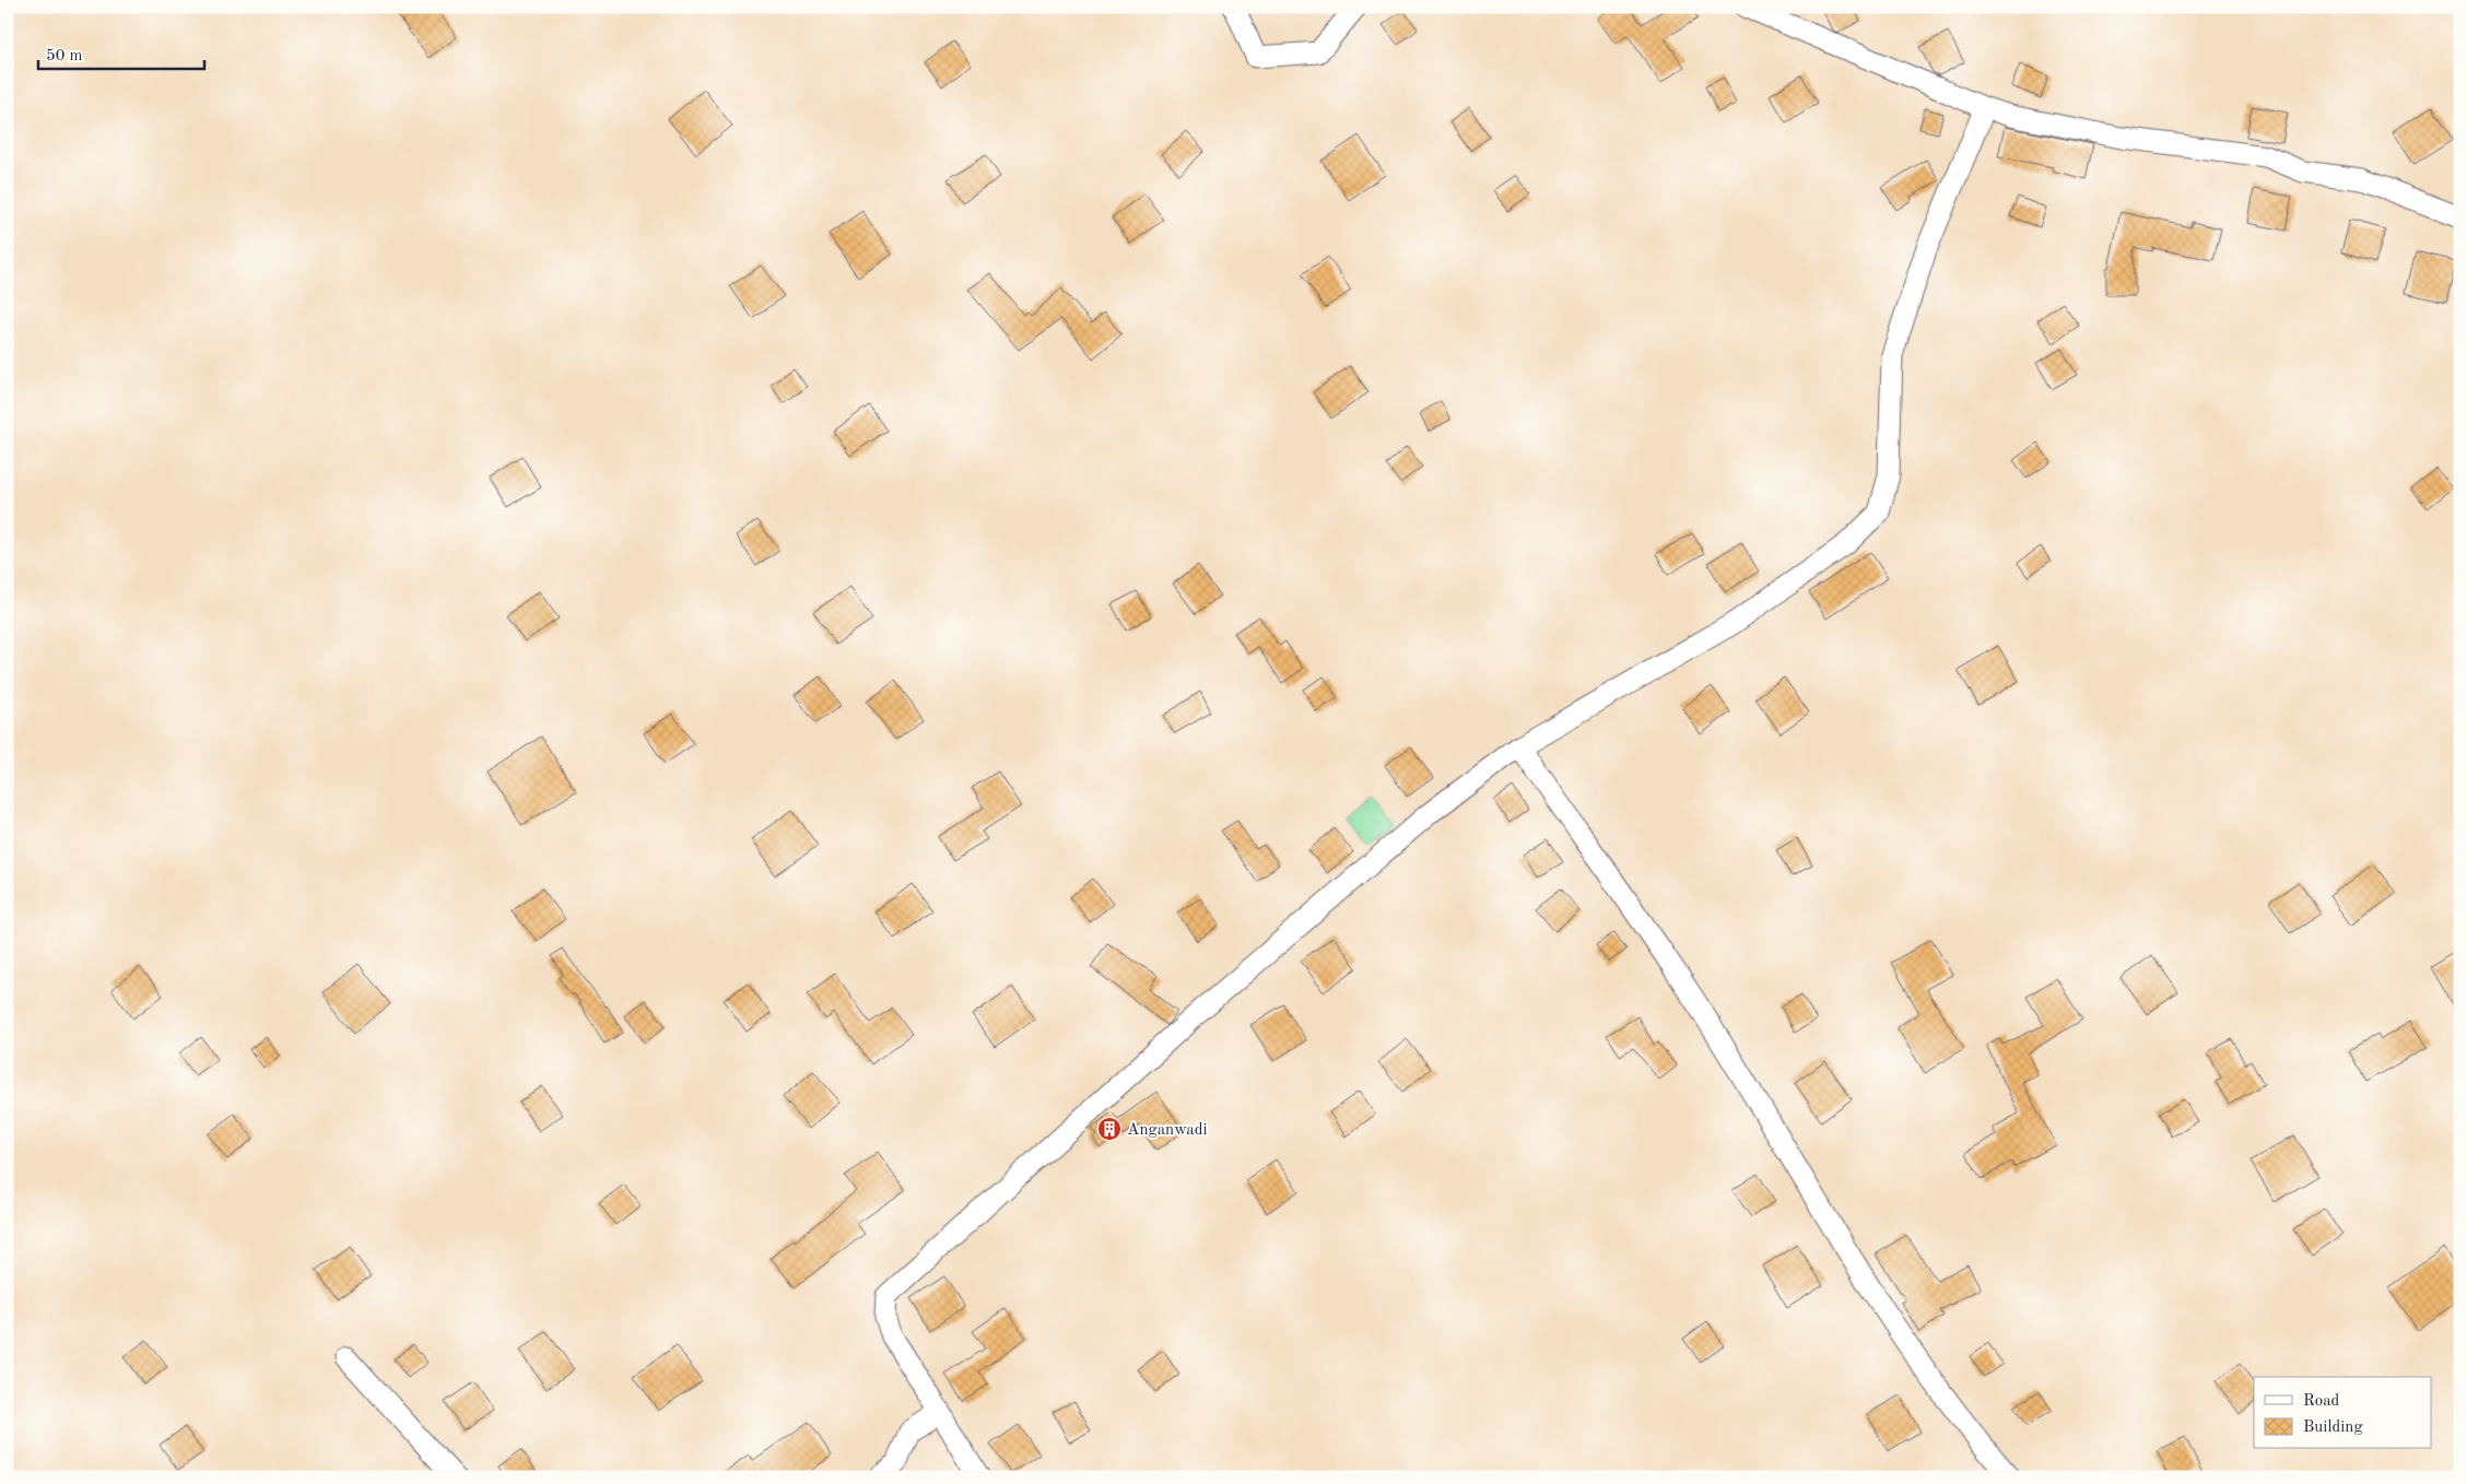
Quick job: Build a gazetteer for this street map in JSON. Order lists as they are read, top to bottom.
{
  "places": {
    "building": ["Anganwadi"]
  },
  "legend": ["Road", "Building"],
  "scale_bar": "50 m"
}
